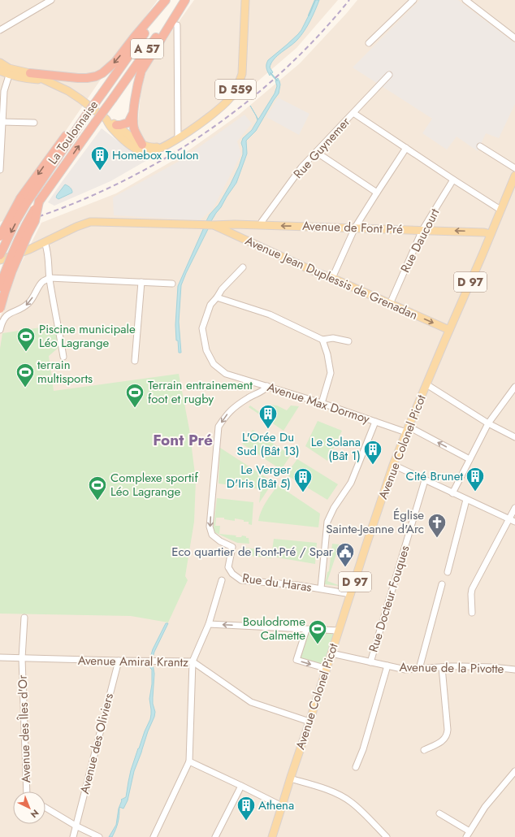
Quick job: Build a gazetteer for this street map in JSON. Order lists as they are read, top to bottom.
{
  "streets": {
    "highway": ["A 57", "La Toulonnaise"],
    "main road": [
      "D 559",
      "Avenue de Font Pré",
      "Avenue Jean Duplessis de Grenadan",
      "D 97",
      "Avenue Colonel Picot"
    ],
    "street": [
      "Rue Guynemer",
      "Rue Daucourt",
      "Avenue Max Dormoy",
      "Rue du Haras",
      "Rue Docteur Fouques",
      "Avenue Amiral Krantz",
      "Avenue de la Pivotte",
      "Avenue des Îles d'Or",
      "Avenue des Oliviers"
    ]
  },
  "crossings": [
    ["Rue Guynemer", "Avenue de Font Pré"],
    ["Avenue de Font Pré", "Rue Daucourt"],
    ["Avenue de Font Pré", "Avenue Jean Duplessis de Grenadan"],
    ["Avenue de Font Pré", "Avenue Colonel Picot"],
    ["Rue Daucourt", "Avenue Jean Duplessis de Grenadan"],
    ["Avenue Jean Duplessis de Grenadan", "Avenue Colonel Picot"],
    ["Avenue Max Dormoy", "Avenue Colonel Picot"],
    ["Avenue Max Dormoy", "Rue du Haras"],
    ["Avenue Colonel Picot", "Rue du Haras"],
    ["Avenue Colonel Picot", "Avenue Amiral Krantz"],
    ["Avenue Colonel Picot", "Avenue de la Pivotte"],
    ["Rue Docteur Fouques", "Avenue de la Pivotte"],
    ["Avenue Amiral Krantz", "Avenue des Îles d'Or"],
    ["Avenue Amiral Krantz", "Avenue des Oliviers"]
  ],
  "districts": ["Font Pré"],
  "places": {
    "building": [
      "Homebox Toulon",
      "L'Orée Du Sud (Bât 13)",
      "Le Solana (Bât 1)",
      "Cité Brunet",
      "Le Verger D'Iris (Bât 5)",
      "Athena"
    ],
    "sports": [
      "Piscine municipale Léo Lagrange",
      "terrain multisports",
      "Terrain entrainement foot et rugby",
      "Complexe sportif Léo Lagrange",
      "Boulodrome Calmette"
    ],
    "church": ["Église Sainte-Jeanne d'Arc"],
    "public building": ["Eco quartier de Font-Pré / Spar"]
  },
  "north": "bottom right"
}
